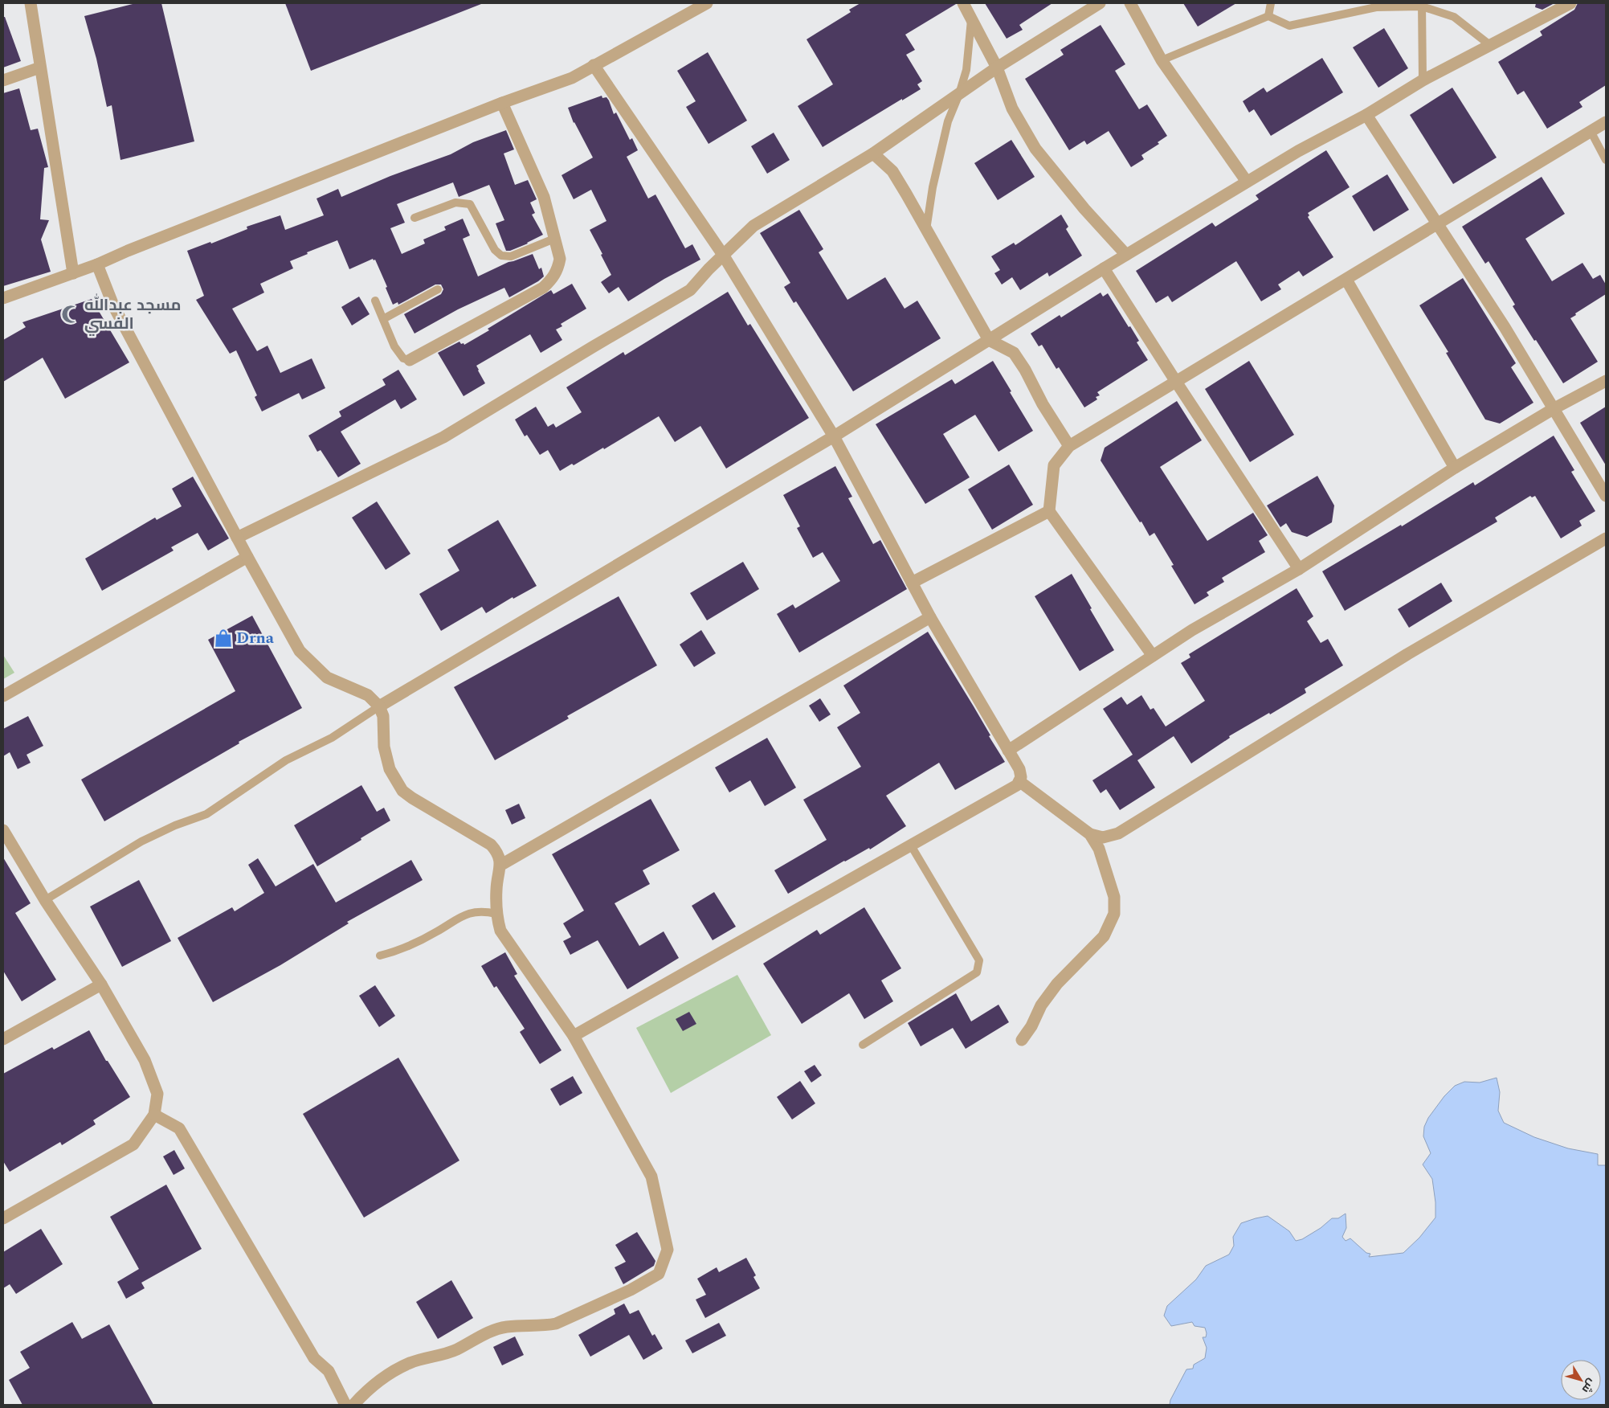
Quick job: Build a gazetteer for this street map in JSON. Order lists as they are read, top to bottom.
{
  "places": {
    "mosque": ["مسجد عبدالله الفسي"],
    "shop": ["Drna"]
  },
  "north": "bottom right"
}
